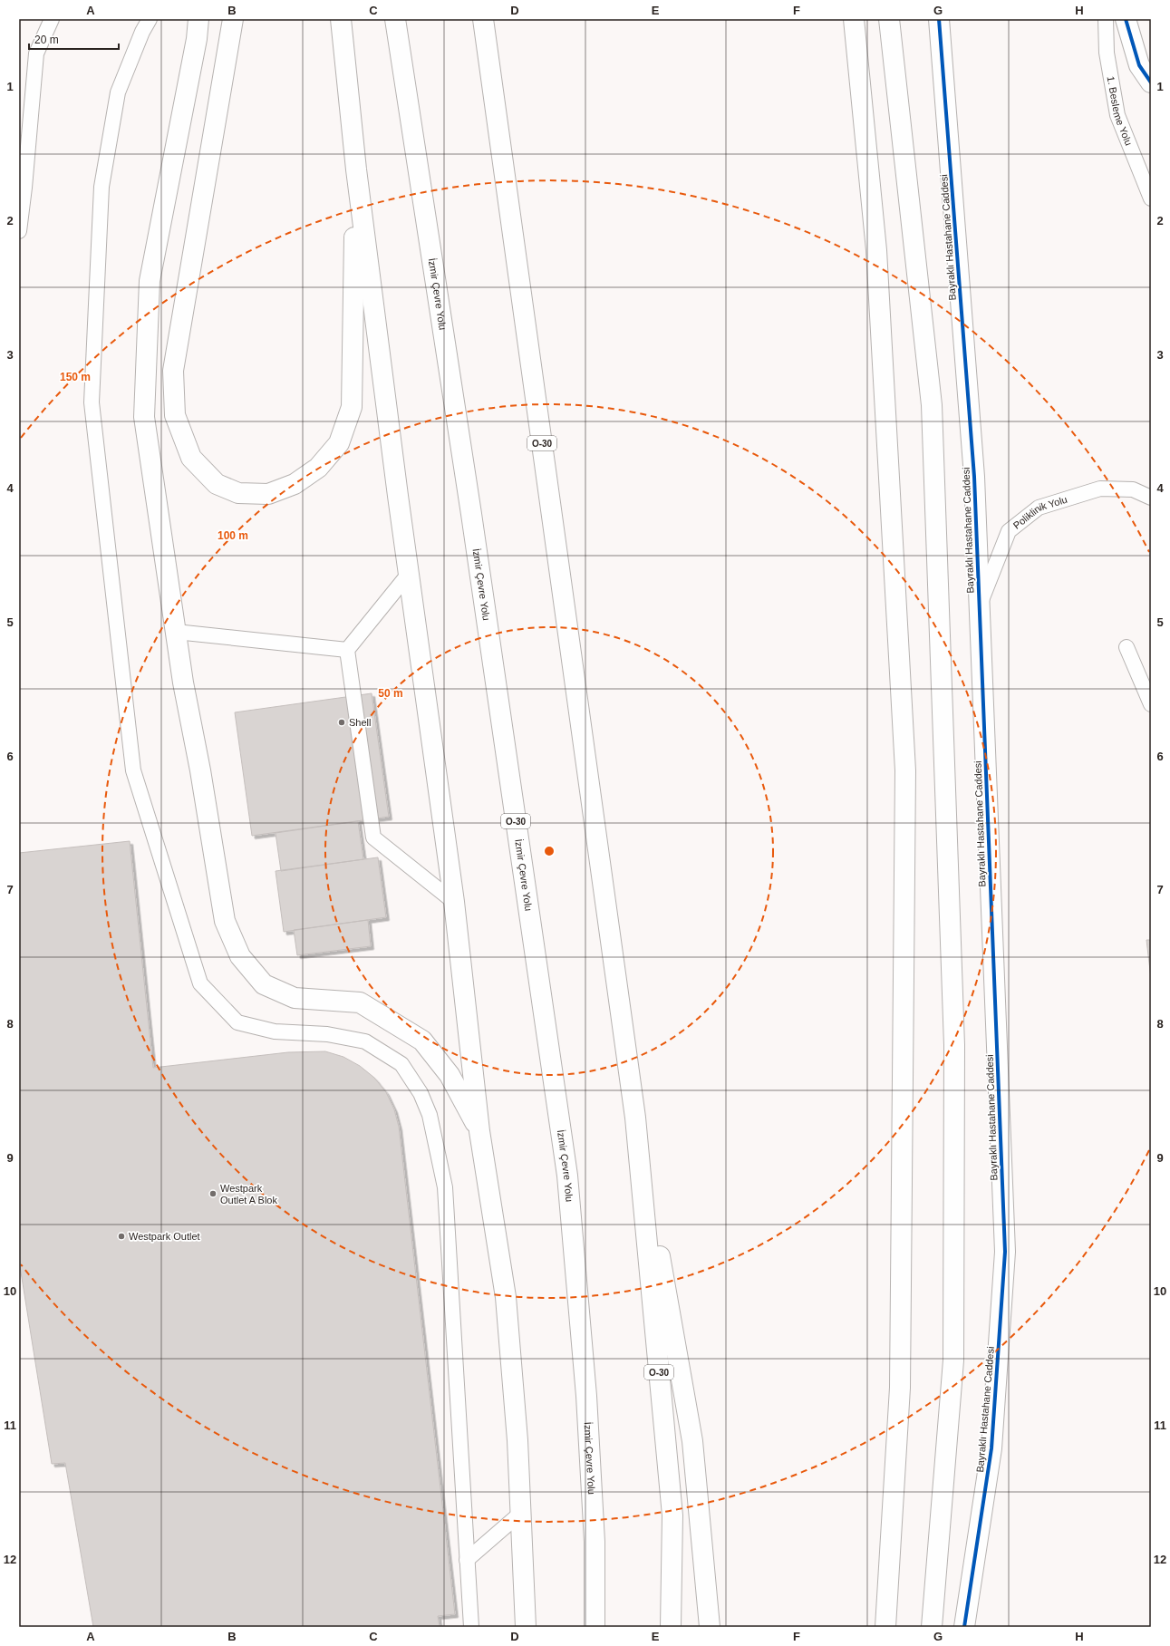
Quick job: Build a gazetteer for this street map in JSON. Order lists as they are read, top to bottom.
{
  "streets": {
    "main road": ["Bayraklı Hastahane Caddesi", "İzmir Çevre Yolu", "O-30"],
    "lane": ["1. Besleme Yolu", "Poliklinik Yolu"]
  },
  "crossings": [
    ["Bayraklı Hastahane Caddesi", "Poliklinik Yolu"]
  ],
  "places": ["Shell", "Westpark Outlet A Blok", "Westpark Outlet"],
  "scale_bar": "20 m",
  "grid": {
    "columns": [
      "A",
      "B",
      "C",
      "D",
      "E",
      "F",
      "G",
      "H"
    ],
    "rows": [
      "1",
      "2",
      "3",
      "4",
      "5",
      "6",
      "7",
      "8",
      "9",
      "10",
      "11",
      "12"
    ]
  },
  "rings": ["150 m", "100 m", "50 m"]
}
